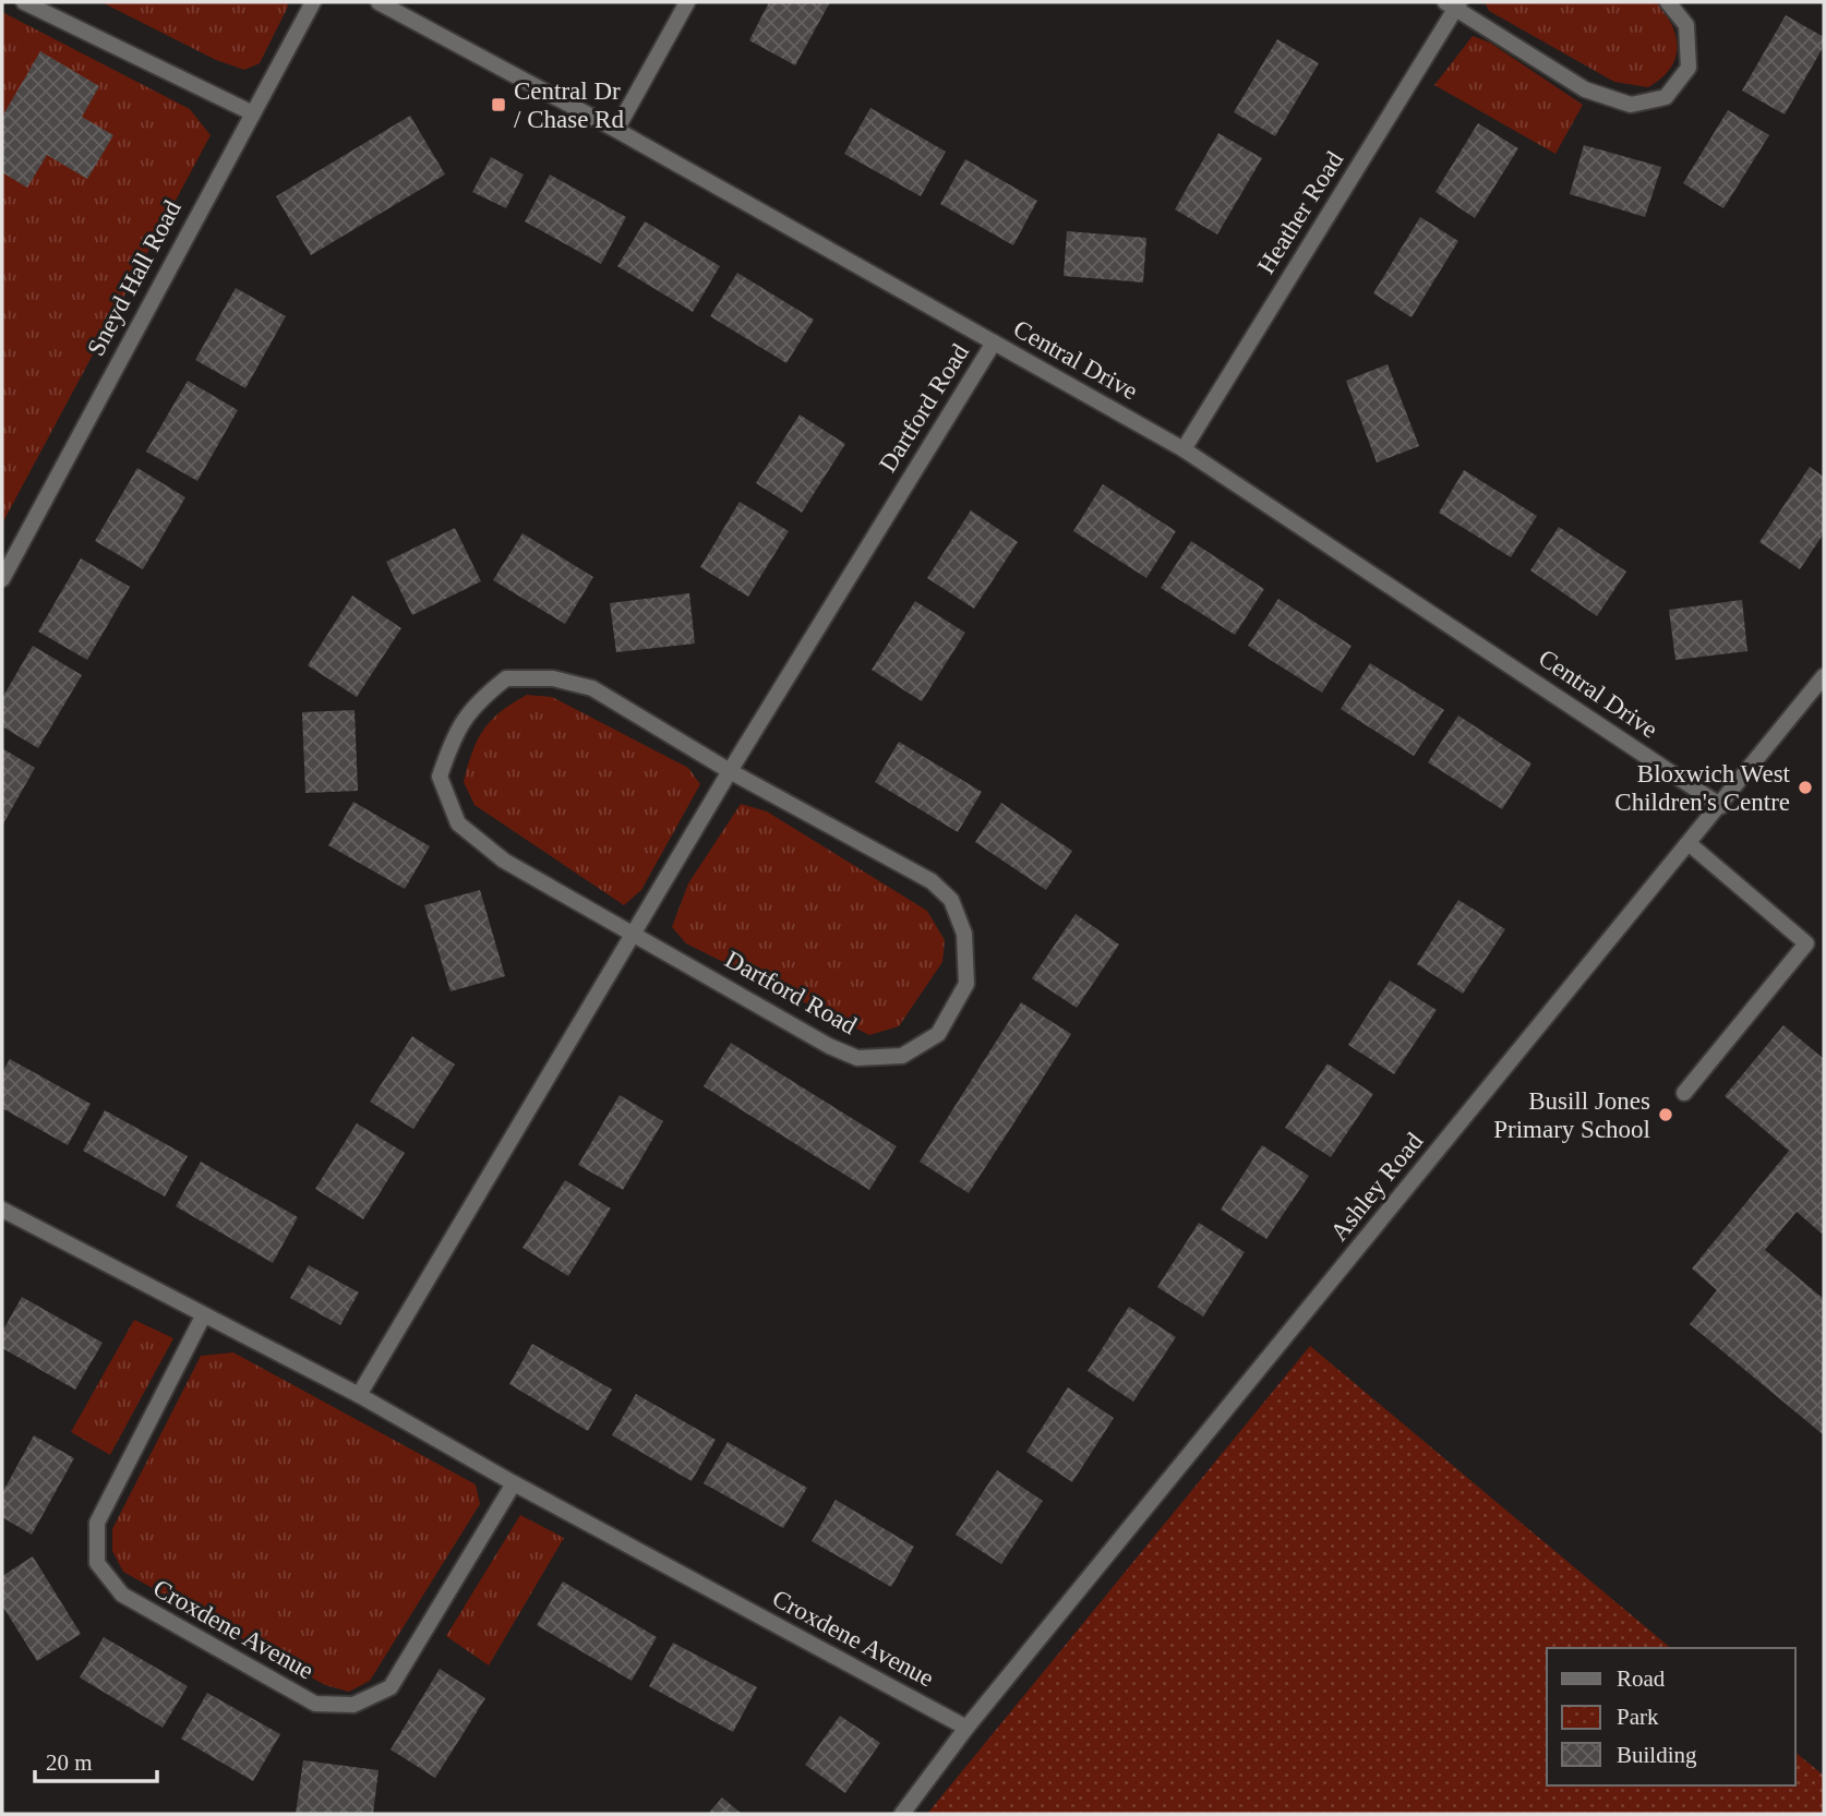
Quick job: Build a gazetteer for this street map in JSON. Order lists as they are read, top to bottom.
{
  "streets": {
    "street": [
      "Heather Road",
      "Sneyd Hall Road",
      "Central Drive",
      "Dartford Road",
      "Ashley Road",
      "Croxdene Avenue"
    ]
  },
  "crossings": [
    ["Heather Road", "Central Drive"],
    ["Central Drive", "Dartford Road"],
    ["Central Drive", "Ashley Road"],
    ["Dartford Road", "Croxdene Avenue"],
    ["Ashley Road", "Croxdene Avenue"]
  ],
  "places": {
    "transit": ["Central Dr / Chase Rd"],
    "other": ["Bloxwich West Children's Centre", "Busill Jones Primary School"]
  },
  "legend": ["Road", "Park", "Building"],
  "scale_bar": "20 m"
}
